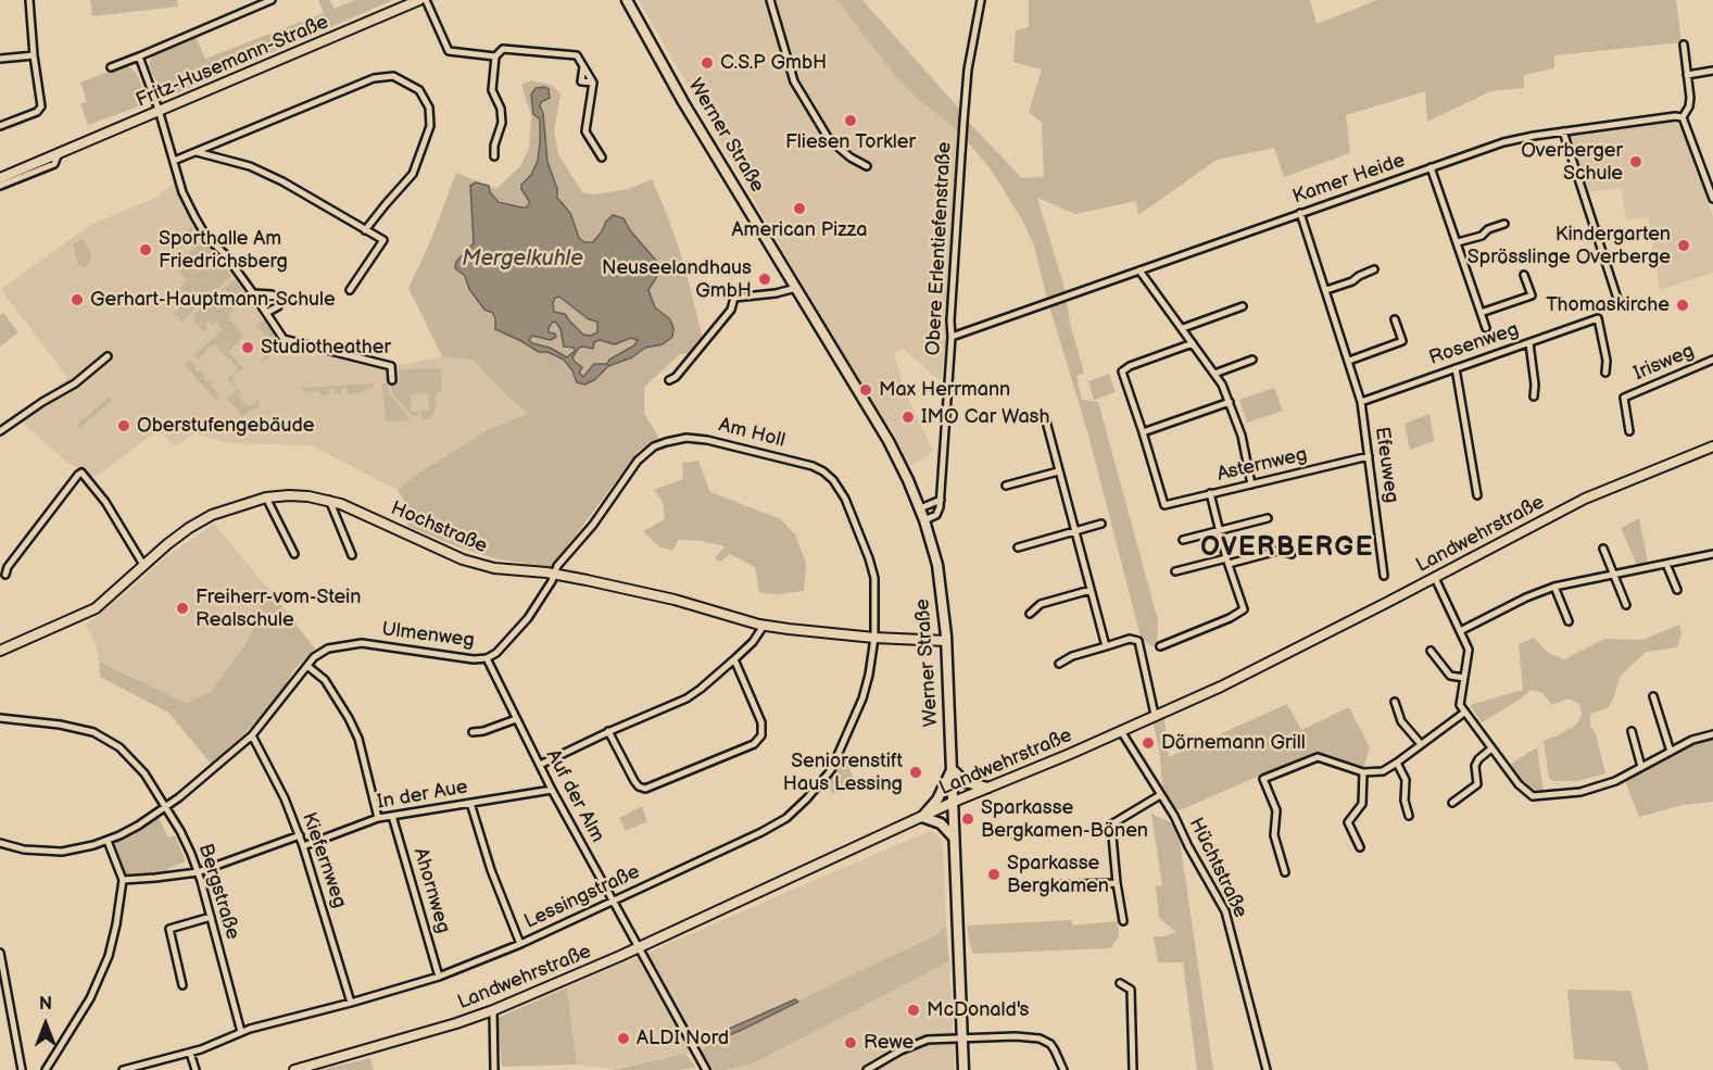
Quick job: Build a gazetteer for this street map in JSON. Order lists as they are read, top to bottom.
{
  "streets": {
    "main road": [
      "Fritz-Husemann-Straße",
      "Werner Straße",
      "Hochstraße",
      "Landwehrstraße"
    ],
    "street": [
      "Kamer Heide",
      "Obere Erlentiefenstraße",
      "Rosenweg",
      "Irisweg",
      "Am Holl",
      "Asternweg",
      "Efeuweg",
      "Ulmenweg",
      "In der Aue",
      "Auf der Alm",
      "Kiefernweg",
      "Hüchtstraße",
      "Ahornweg",
      "Bergstraße",
      "Lessingstraße"
    ]
  },
  "crossings": [
    ["Werner Straße", "Hochstraße"],
    ["Werner Straße", "Landwehrstraße"],
    ["Kamer Heide", "Obere Erlentiefenstraße"],
    ["Kamer Heide", "Efeuweg"],
    ["Rosenweg", "Efeuweg"],
    ["Am Holl", "Hochstraße"],
    ["Am Holl", "Ulmenweg"],
    ["Am Holl", "Lessingstraße"],
    ["Asternweg", "Efeuweg"],
    ["Hochstraße", "Ulmenweg"],
    ["Hochstraße", "Lessingstraße"],
    ["Landwehrstraße", "Auf der Alm"],
    ["Landwehrstraße", "Hüchtstraße"],
    ["Ulmenweg", "Auf der Alm"],
    ["Ulmenweg", "Kiefernweg"],
    ["Ulmenweg", "Bergstraße"],
    ["In der Aue", "Auf der Alm"],
    ["In der Aue", "Kiefernweg"],
    ["In der Aue", "Ahornweg"],
    ["Auf der Alm", "Lessingstraße"],
    ["Kiefernweg", "Lessingstraße"],
    ["Ahornweg", "Lessingstraße"],
    ["Bergstraße", "Lessingstraße"]
  ],
  "districts": ["OVERBERGE"],
  "water": ["Mergelkuhle"],
  "places": [
    "C.S.P GmbH",
    "Fliesen Torkler",
    "Overberger Schule",
    "American Pizza",
    "Kindergarten Sprösslinge Overberge",
    "Sporthalle Am Friedrichsberg",
    "Neuseelandhaus GmbH",
    "Gerhart-Hauptmann-Schule",
    "Thomaskirche",
    "Studiotheather",
    "Max Herrmann",
    "IMO Car Wash",
    "Oberstufengebäude",
    "Freiherr-vom-Stein Realschule",
    "Dörnemann Grill",
    "Seniorenstift Haus Lessing",
    "Sparkasse Bergkamen-Bönen",
    "Sparkasse Bergkamen",
    "McDonald's",
    "ALDI Nord",
    "Rewe"
  ],
  "north": "top"
}
